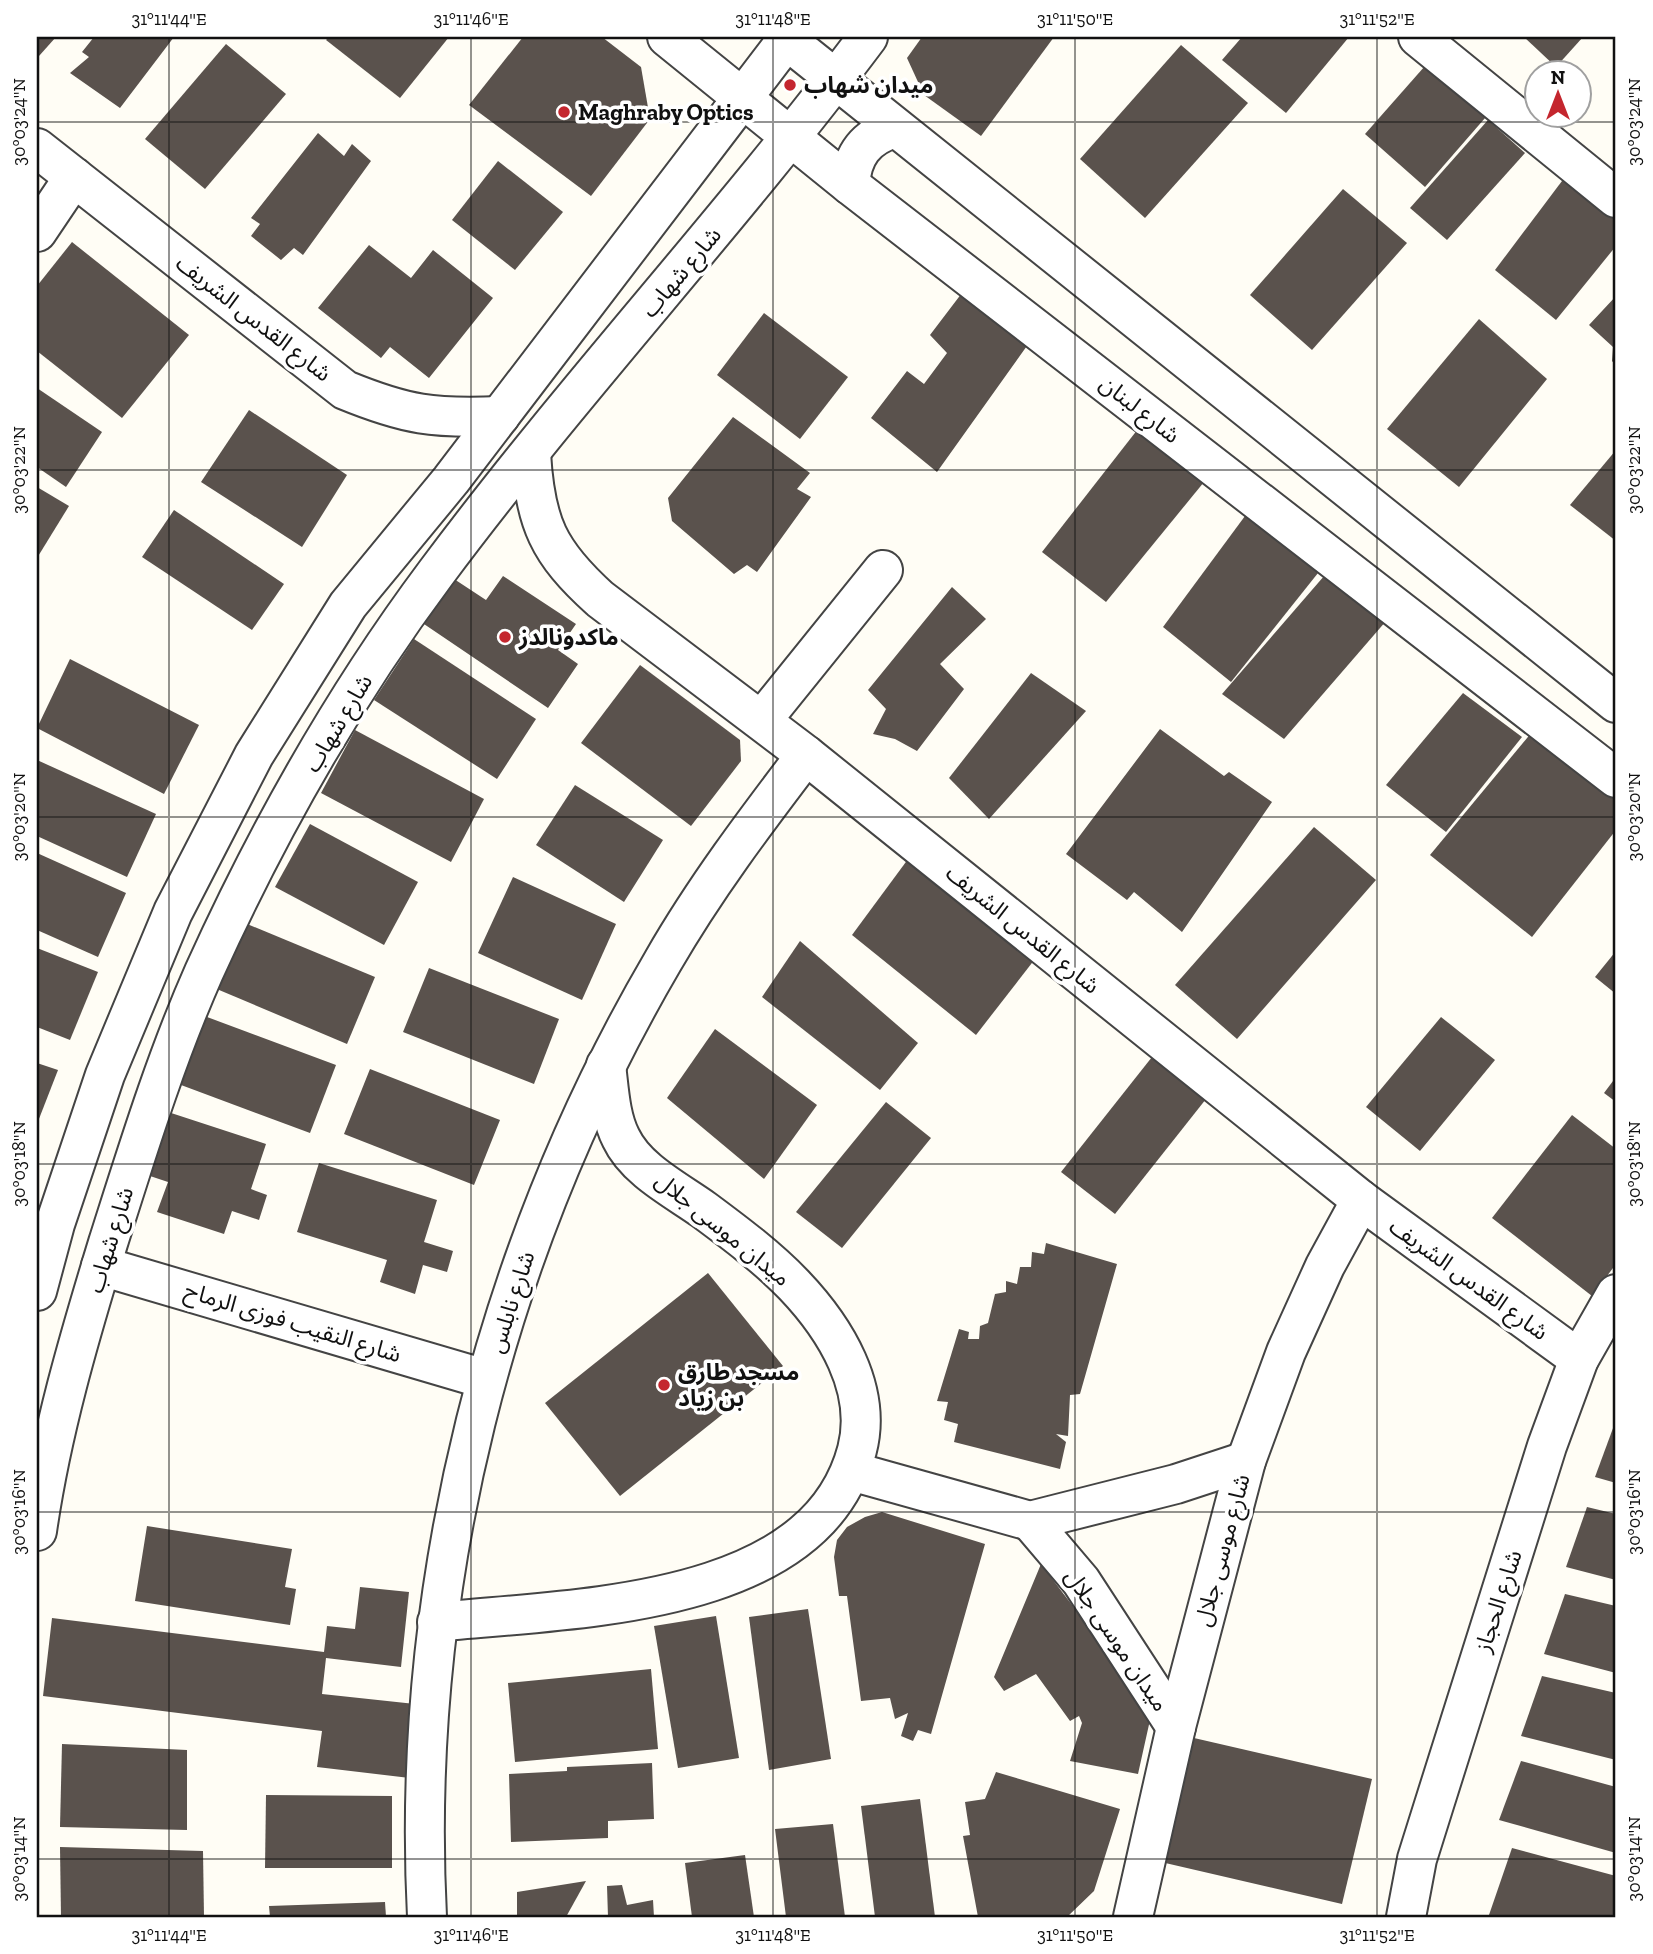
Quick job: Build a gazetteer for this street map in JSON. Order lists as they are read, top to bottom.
{
  "streets": {
    "street": [
      "شارع شهاب",
      "شارع القدس الشريف",
      "شارع لبنان",
      "ميدان موسى جلال",
      "شارع نابلس",
      "شارع النقيب فوزى الرماح",
      "شارع موسى جلال",
      "شارع الحجاز"
    ]
  },
  "crossings": [
    ["شارع شهاب", "شارع القدس الشريف"],
    ["شارع شهاب", "شارع لبنان"],
    ["شارع شهاب", "شارع النقيب فوزى الرماح"],
    ["شارع القدس الشريف", "شارع نابلس"],
    ["شارع القدس الشريف", "شارع موسى جلال"],
    ["شارع القدس الشريف", "شارع الحجاز"],
    ["ميدان موسى جلال", "شارع نابلس"],
    ["ميدان موسى جلال", "شارع موسى جلال"],
    ["شارع نابلس", "شارع النقيب فوزى الرماح"]
  ],
  "places": [
    "ميدان شهاب",
    "Maghraby Optics",
    "ماكدونالدز",
    "مسجد طارق بن زياد"
  ],
  "north": "top",
  "coordinates": [
    "31°11'44\"E",
    "31°11'46\"E",
    "31°11'48\"E",
    "31°11'50\"E",
    "31°11'52\"E",
    "30°03'24\"N",
    "30°03'22\"N",
    "30°03'20\"N",
    "30°03'18\"N",
    "30°03'16\"N",
    "30°03'14\"N"
  ]
}
